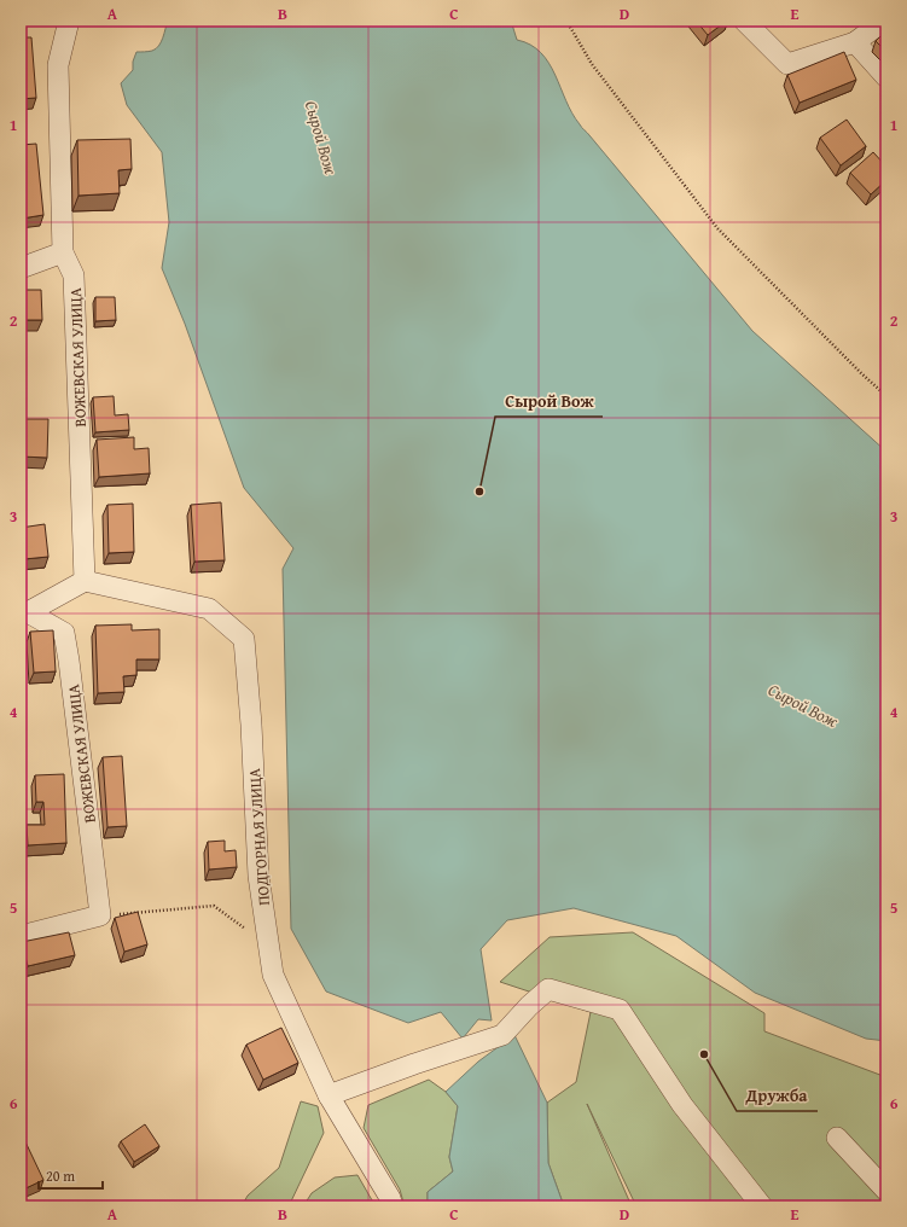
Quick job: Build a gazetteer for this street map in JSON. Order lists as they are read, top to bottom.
{
  "streets": {
    "street": ["ВОЖЕВСКАЯ УЛИЦА", "ПОДГОРНАЯ УЛИЦА"]
  },
  "crossings": [
    ["ВОЖЕВСКАЯ УЛИЦА", "ПОДГОРНАЯ УЛИЦА"]
  ],
  "water": ["Сырой Вож"],
  "places": ["Сырой Вож", "Дружба"],
  "scale_bar": "20 m",
  "grid": {
    "columns": [
      "A",
      "B",
      "C",
      "D",
      "E"
    ],
    "rows": [
      "1",
      "2",
      "3",
      "4",
      "5",
      "6"
    ]
  }
}
